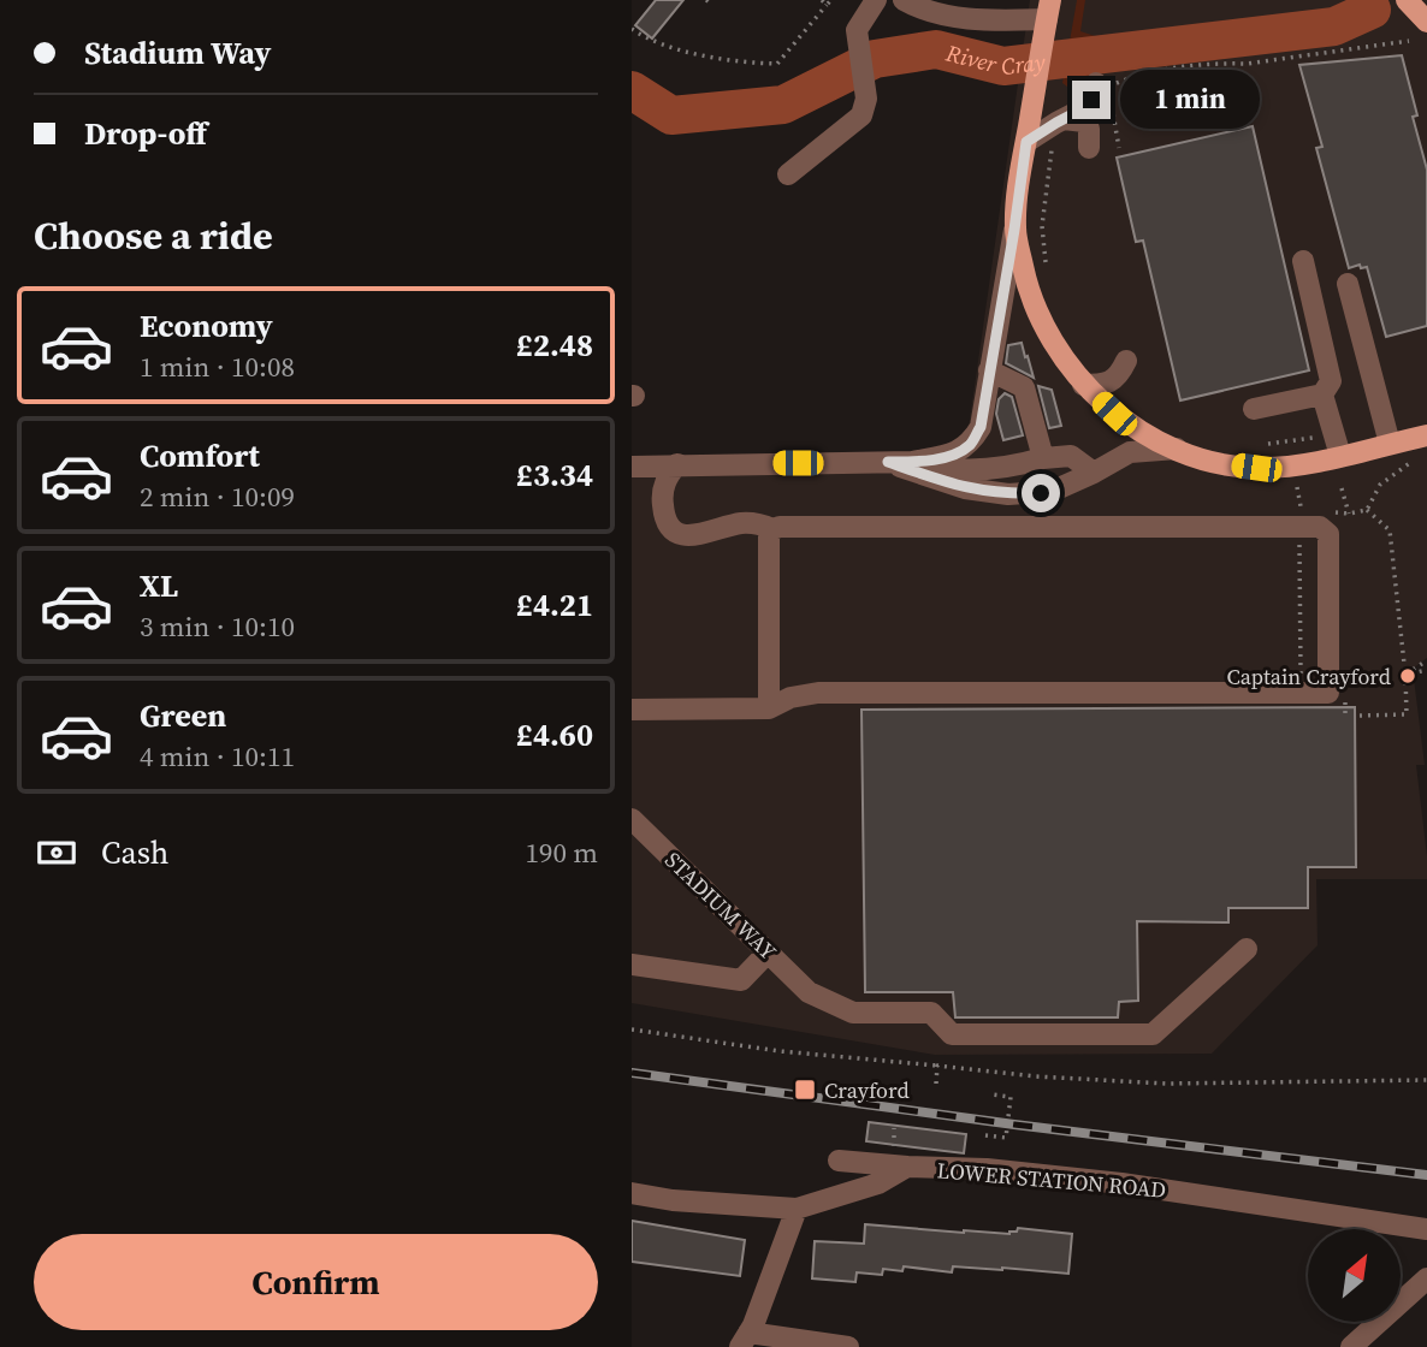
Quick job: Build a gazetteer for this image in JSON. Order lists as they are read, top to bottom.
{
  "streets": {
    "street": ["STADIUM WAY", "LOWER STATION ROAD"]
  },
  "water": ["River Cray"],
  "places": {
    "other": ["Captain Crayford"],
    "transit": ["Crayford"]
  },
  "north": "top right",
  "page": {
    "banner": ["Stadium Way", "Drop-off"],
    "bubble": "1 min",
    "heading": "Choose a ride",
    "list": [
      {
        "name": "Economy",
        "note": "1 min · 10:08",
        "value": "£2.48"
      },
      {
        "name": "Comfort",
        "note": "2 min · 10:09",
        "value": "£3.34"
      },
      {
        "name": "XL",
        "note": "3 min · 10:10",
        "value": "£4.21"
      },
      {
        "name": "Green",
        "note": "4 min · 10:11",
        "value": "£4.60"
      }
    ],
    "pay": ["Cash", "190 m"],
    "buttons": "Confirm"
  }
}
